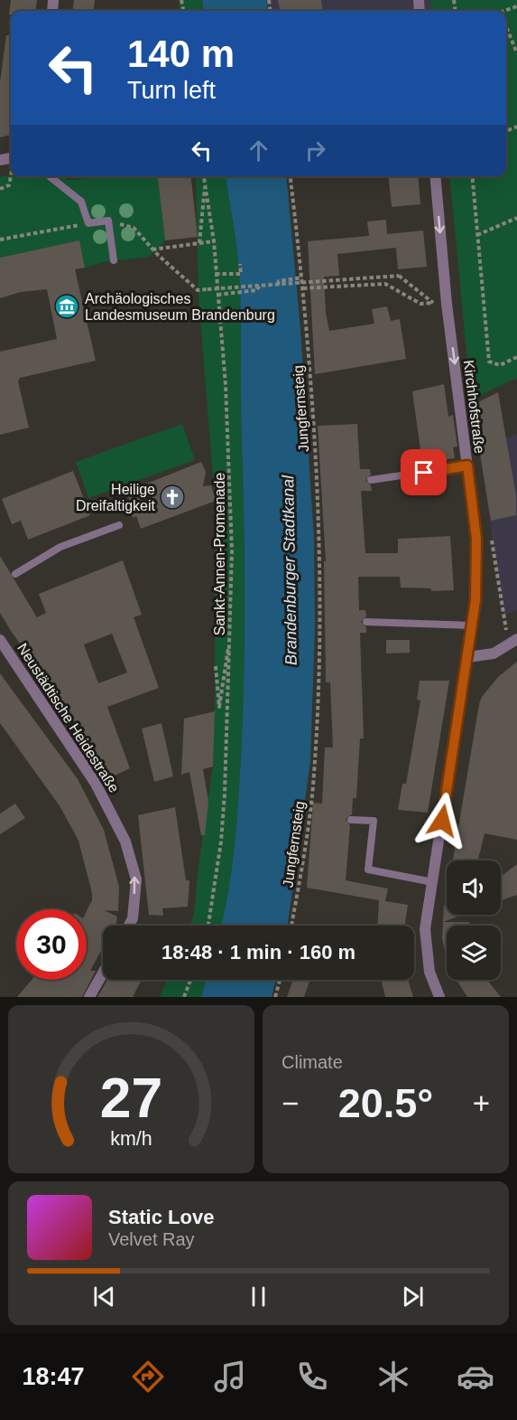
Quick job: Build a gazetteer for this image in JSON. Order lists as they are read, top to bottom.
{
  "streets": {
    "street": ["Kirchhofstraße", "Neustädtische Heidestraße"],
    "path": ["Jungfernsteig", "Sankt-Annen-Promenade"]
  },
  "one_way": ["Neustädtische Heidestraße"],
  "water": ["Brandenburger Stadtkanal"],
  "places": {
    "museum": ["Archäologisches Landesmuseum Brandenburg"],
    "church": ["Heilige Dreifaltigkeit"]
  },
  "page": {
    "turn": ["140 m", "Turn left"],
    "limit": "30",
    "trip": "18:48 · 1 min · 160 m",
    "tile": "Climate",
    "heat": ["−", "20.5°", "+"],
    "song": ["Static Love", "Velvet Ray"],
    "tabs": "18:47",
    "gauge": ["27", "km/h"]
  }
}
